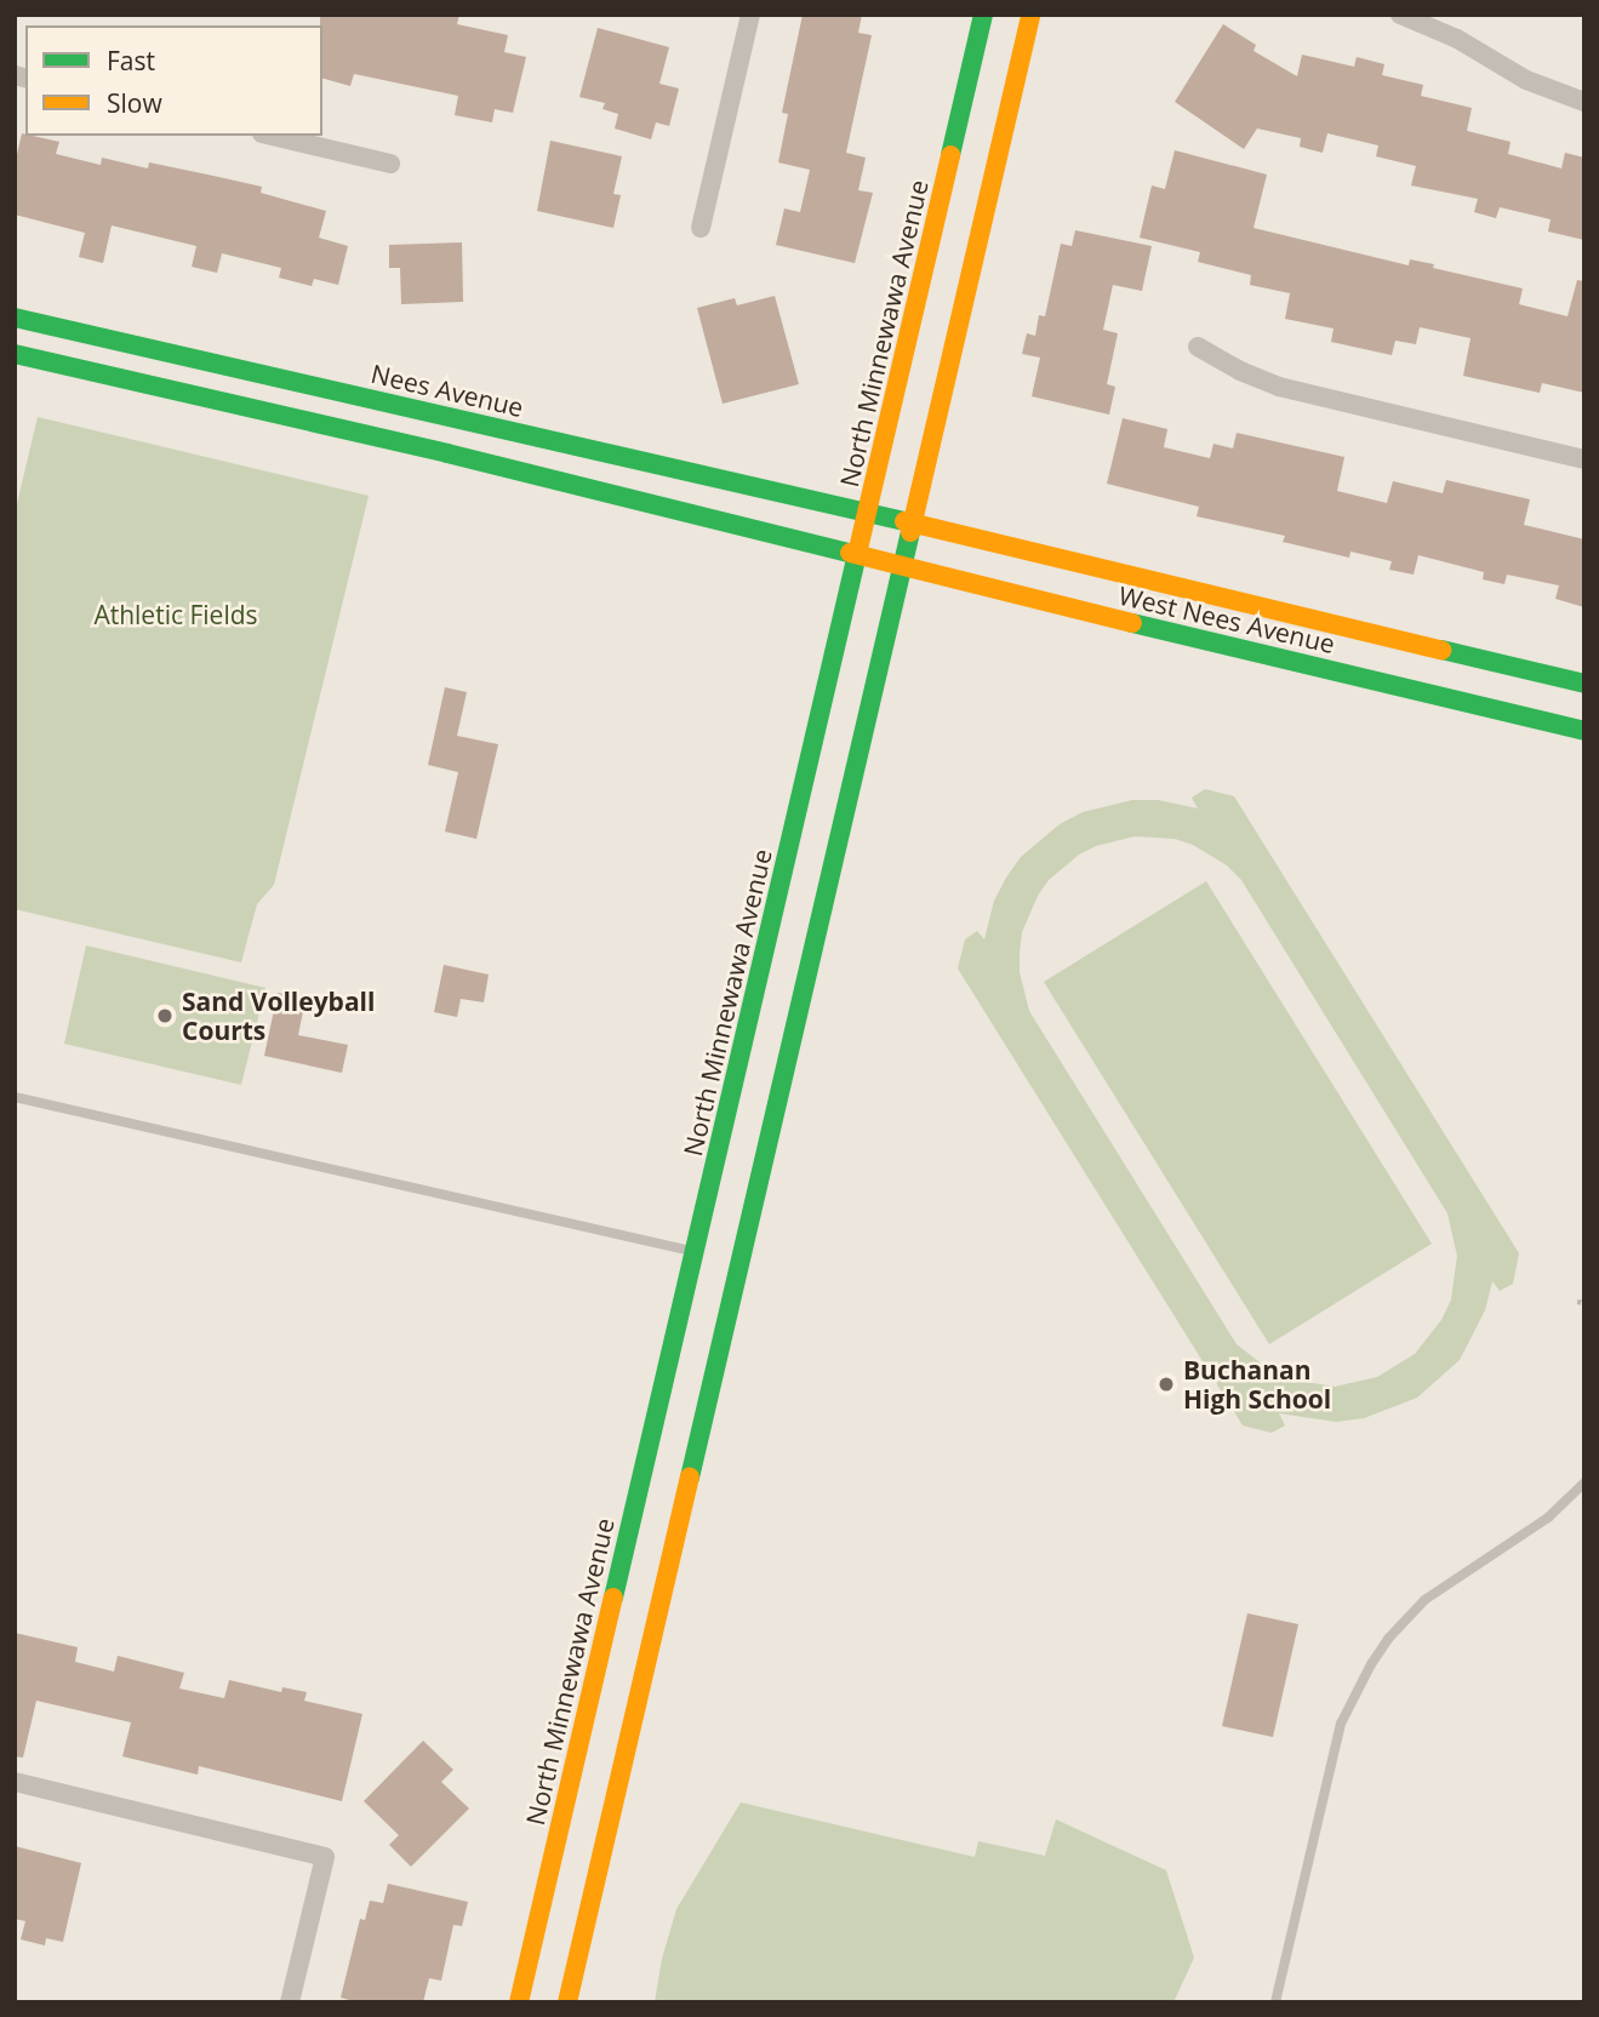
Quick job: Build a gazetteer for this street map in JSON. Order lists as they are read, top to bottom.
{
  "streets": {
    "main road": ["North Minnewawa Avenue", "Nees Avenue", "West Nees Avenue"]
  },
  "crossings": [
    ["North Minnewawa Avenue", "Nees Avenue"],
    ["North Minnewawa Avenue", "West Nees Avenue"],
    ["Nees Avenue", "West Nees Avenue"]
  ],
  "parks": ["Athletic Fields"],
  "places": ["Sand Volleyball Courts", "Buchanan High School"],
  "legend": ["Fast", "Slow"]
}
